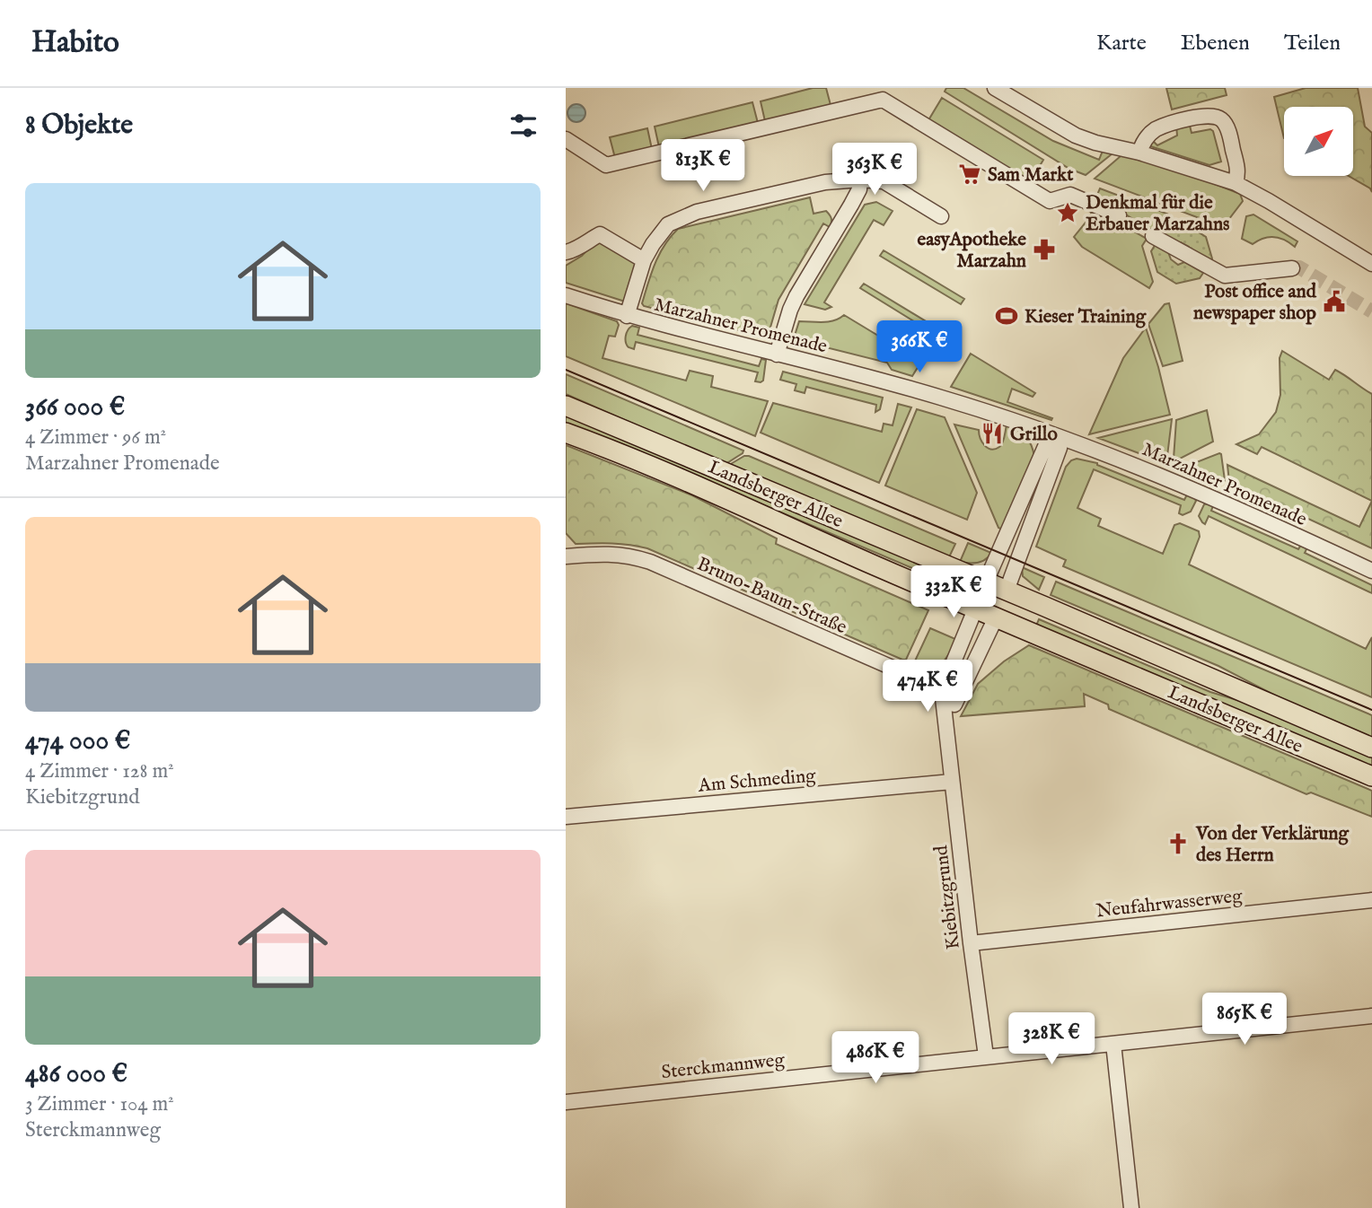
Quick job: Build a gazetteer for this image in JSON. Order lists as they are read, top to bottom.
{
  "streets": {
    "main road": ["Landsberger Allee"],
    "street": [
      "Marzahner Promenade",
      "Bruno-Baum-Straße",
      "Am Schmeding",
      "Kiebitzgrund",
      "Neufahrwasserweg",
      "Sterckmannweg"
    ]
  },
  "crossings": [
    ["Landsberger Allee", "Kiebitzgrund"],
    ["Bruno-Baum-Straße", "Kiebitzgrund"],
    ["Am Schmeding", "Kiebitzgrund"],
    ["Kiebitzgrund", "Neufahrwasserweg"],
    ["Kiebitzgrund", "Sterckmannweg"]
  ],
  "places": {
    "supermarket": ["Sam Markt"],
    "place": ["Denkmal für die Erbauer Marzahns"],
    "pharmacy": ["easyApotheke Marzahn"],
    "public building": ["Post office and newspaper shop"],
    "sports": ["Kieser Training"],
    "restaurant": ["Grillo"],
    "church": ["Von der Verklärung des Herrn"]
  },
  "north": "top right",
  "page": {
    "header": "Habito",
    "nav": ["Karte", "Ebenen", "Teilen"],
    "heading": "8 Objekte",
    "price": [
      "813K €",
      "363K €",
      "366K €",
      "332K €",
      "474K €",
      "865K €",
      "328K €",
      "486K €"
    ],
    "list": [
      {
        "name": "366 000 €",
        "note": "4 Zimmer · 96 m² · Marzahner Promenade"
      },
      {
        "name": "474 000 €",
        "note": "4 Zimmer · 128 m² · Kiebitzgrund"
      },
      {
        "name": "486 000 €",
        "note": "3 Zimmer · 104 m² · Sterckmannweg"
      }
    ]
  }
}
